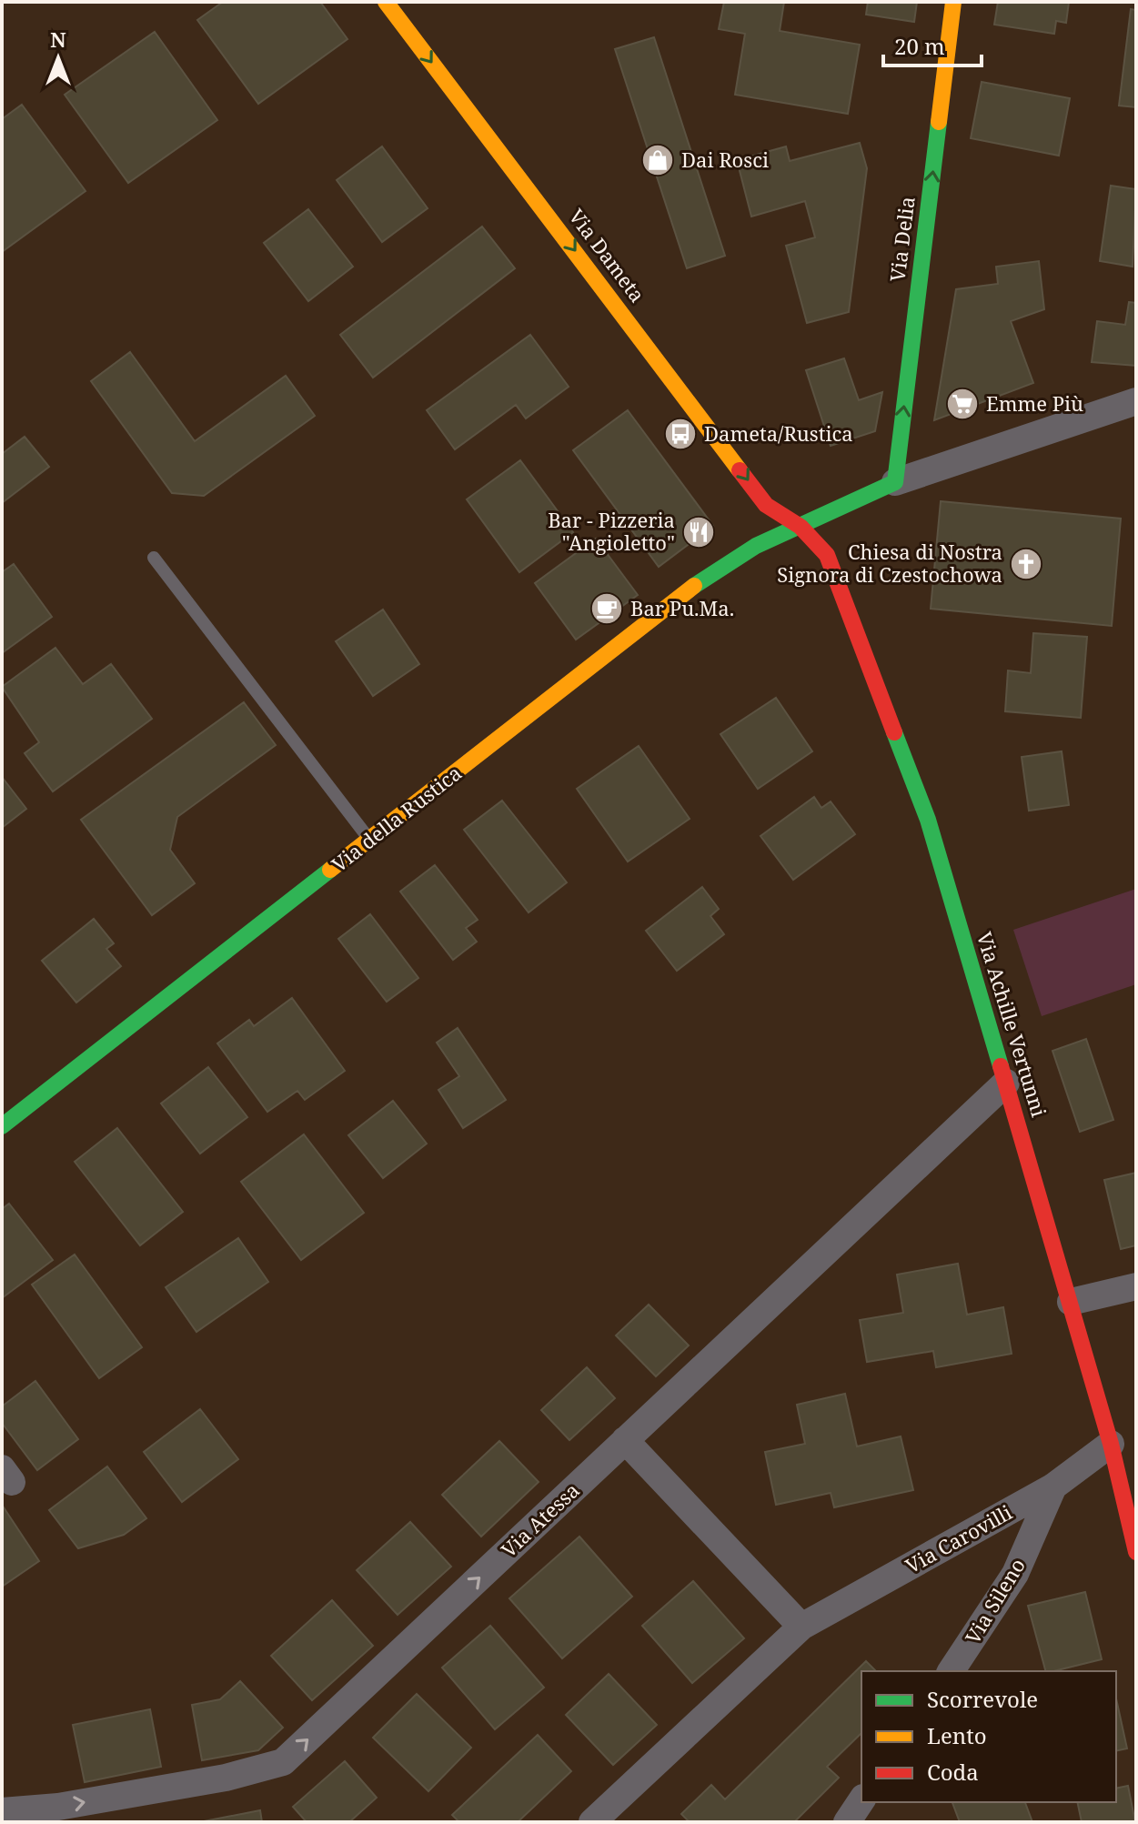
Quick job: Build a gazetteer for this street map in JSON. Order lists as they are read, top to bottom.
{
  "streets": {
    "street": [
      "Via Delia",
      "Via Dameta",
      "Via della Rustica",
      "Via Achille Vertunni",
      "Via Atessa",
      "Via Carovilli",
      "Via Sileno"
    ]
  },
  "crossings": [
    ["Via Delia", "Via della Rustica"],
    ["Via Dameta", "Via della Rustica"],
    ["Via Dameta", "Via Achille Vertunni"],
    ["Via della Rustica", "Via Achille Vertunni"],
    ["Via Achille Vertunni", "Via Atessa"],
    ["Via Achille Vertunni", "Via Carovilli"],
    ["Via Carovilli", "Via Sileno"]
  ],
  "one_way": ["Via Delia", "Via Dameta", "Via Atessa"],
  "places": {
    "shop": ["Dai Rosci"],
    "supermarket": ["Emme Più"],
    "bus stop": ["Dameta/Rustica"],
    "restaurant": ["Bar - Pizzeria \"Angioletto\""],
    "church": ["Chiesa di Nostra Signora di Czestochowa"],
    "cafe": ["Bar Pu.Ma."]
  },
  "legend": ["Scorrevole", "Lento", "Coda"],
  "scale_bar": "20 m",
  "north": "top"
}
